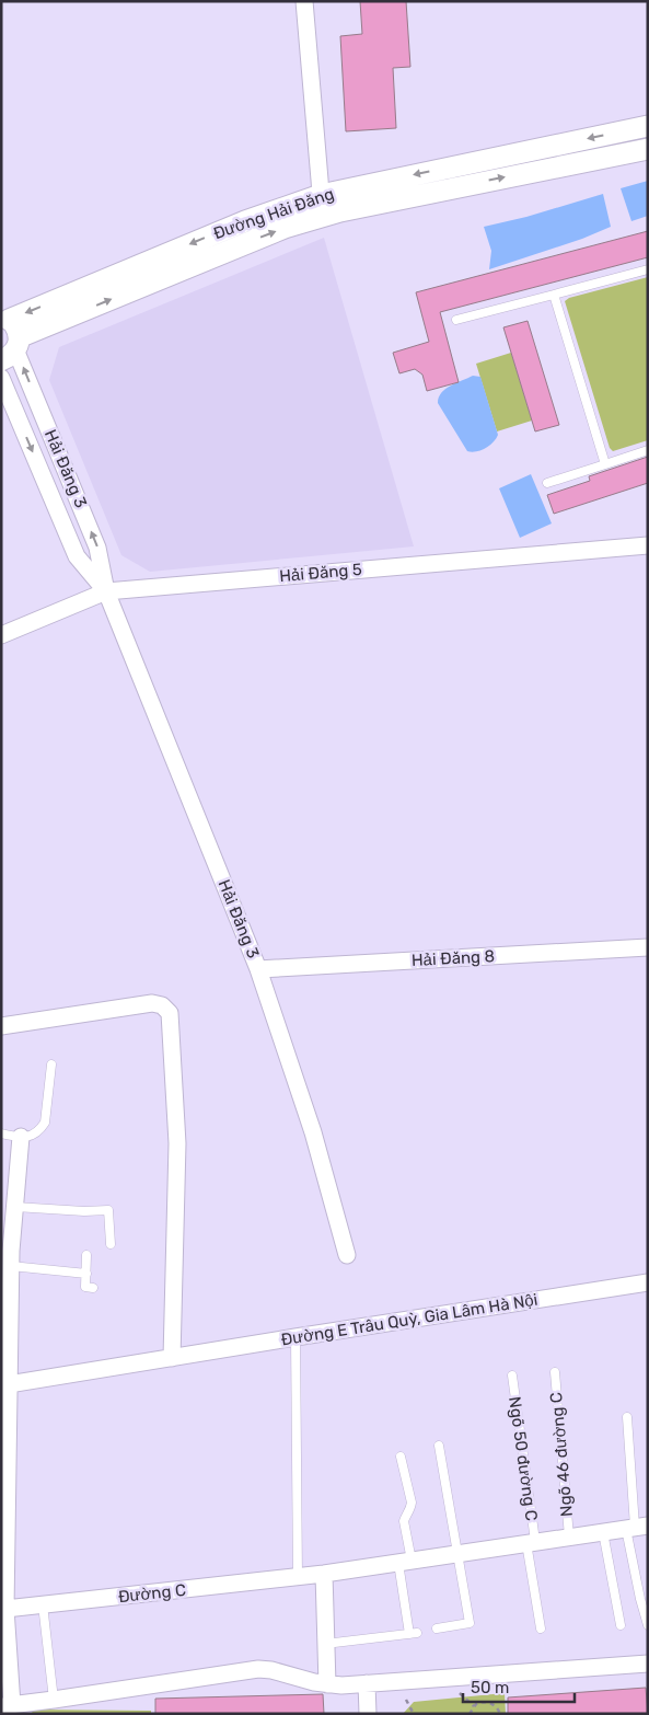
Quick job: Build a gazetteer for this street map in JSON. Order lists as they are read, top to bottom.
{
  "streets": {
    "street": [
      "Đường Hải Đăng",
      "Hải Đăng 3",
      "Hải Đăng 5",
      "Hải Đăng 8",
      "Đường E Trâu Quỳ, Gia Lâm Hà Nội",
      "Đường C"
    ],
    "lane": ["Ngõ 46 đường C", "Ngõ 50 đường C"]
  },
  "crossings": [
    ["Đường Hải Đăng", "Hải Đăng 3"],
    ["Hải Đăng 3", "Hải Đăng 5"],
    ["Hải Đăng 3", "Hải Đăng 8"],
    ["Ngõ 46 đường C", "Đường C"],
    ["Ngõ 50 đường C", "Đường C"]
  ],
  "scale_bar": "50 m"
}
